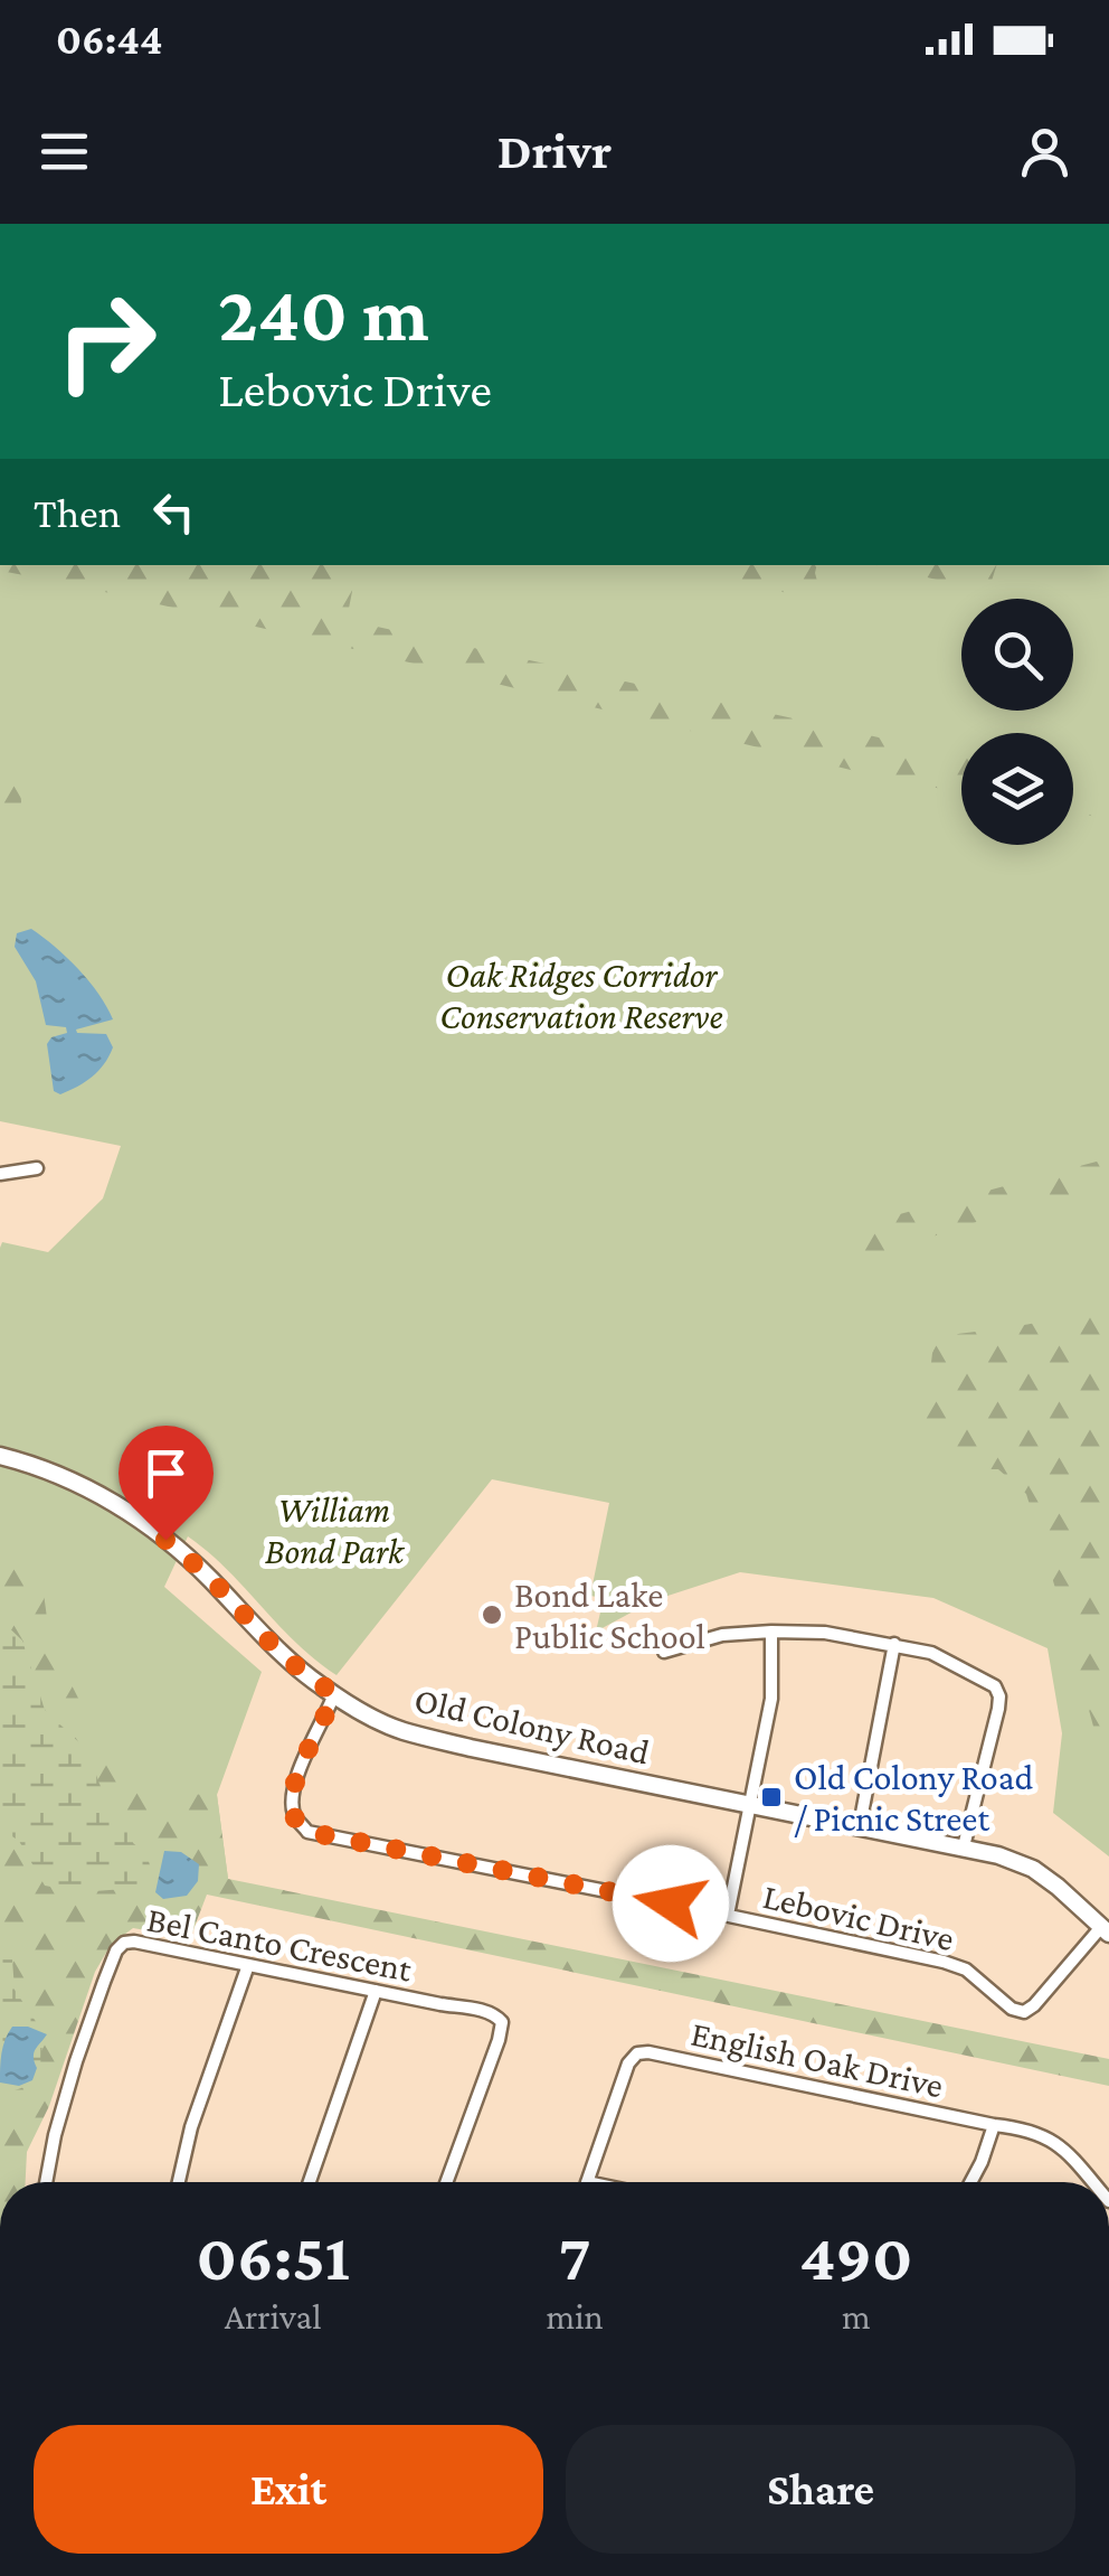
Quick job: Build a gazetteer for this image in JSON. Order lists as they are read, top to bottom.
{
  "streets": {
    "street": [
      "Old Colony Road",
      "Lebovic Drive",
      "Bel Canto Crescent",
      "English Oak Drive"
    ]
  },
  "crossings": [
    ["Old Colony Road", "Lebovic Drive"]
  ],
  "parks": ["Oak Ridges Corridor Conservation Reserve", "William Bond Park"],
  "places": {
    "other": ["Bond Lake Public School"],
    "transit": ["Old Colony Road / Picnic Street"]
  },
  "page": {
    "status": "06:44",
    "header": "Drivr",
    "turn": ["240 m", "Lebovic Drive"],
    "then": "Then",
    "eta": [
      "06:51",
      "Arrival",
      "7",
      "min",
      "490",
      "m"
    ],
    "buttons": ["Exit", "Share"]
  }
}
